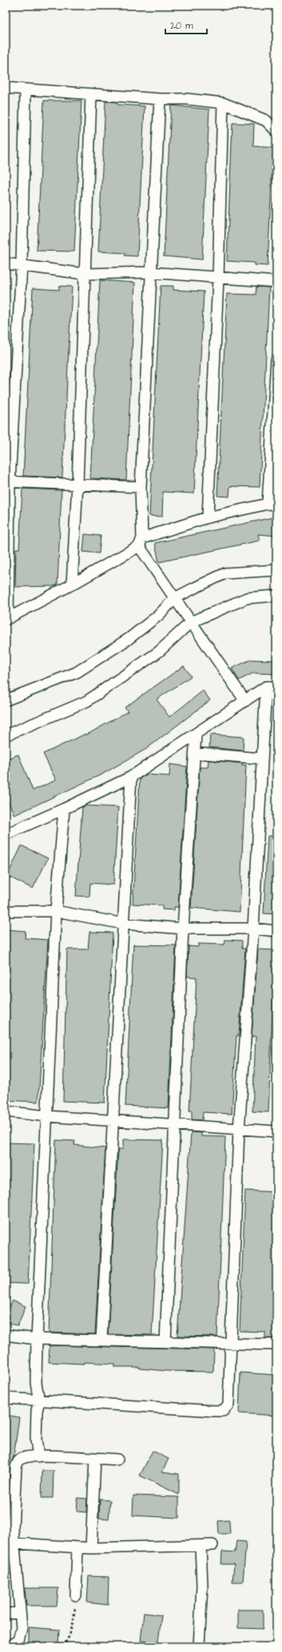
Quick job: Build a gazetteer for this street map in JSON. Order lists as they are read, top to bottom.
{
  "scale_bar": "20 m"
}
